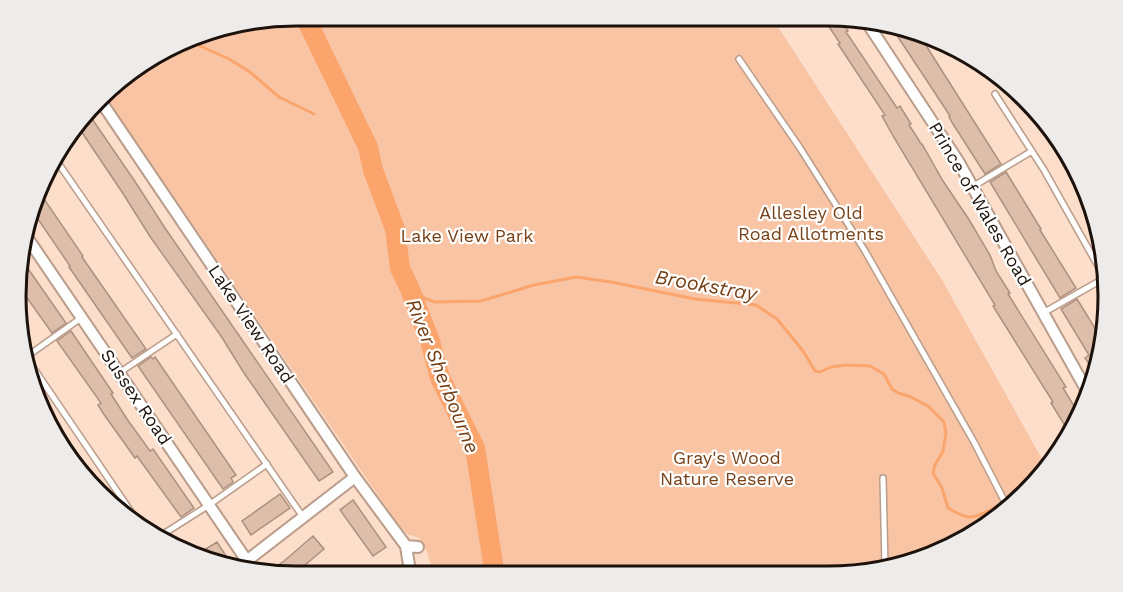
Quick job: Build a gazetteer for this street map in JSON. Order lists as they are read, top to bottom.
{
  "streets": {
    "street": ["Prince of Wales Road", "Lake View Road", "Sussex Road"]
  },
  "water": ["Brookstray", "River Sherbourne"],
  "parks": ["Allesley Old Road Allotments", "Lake View Park", "Gray's Wood Nature Reserve"]
}
